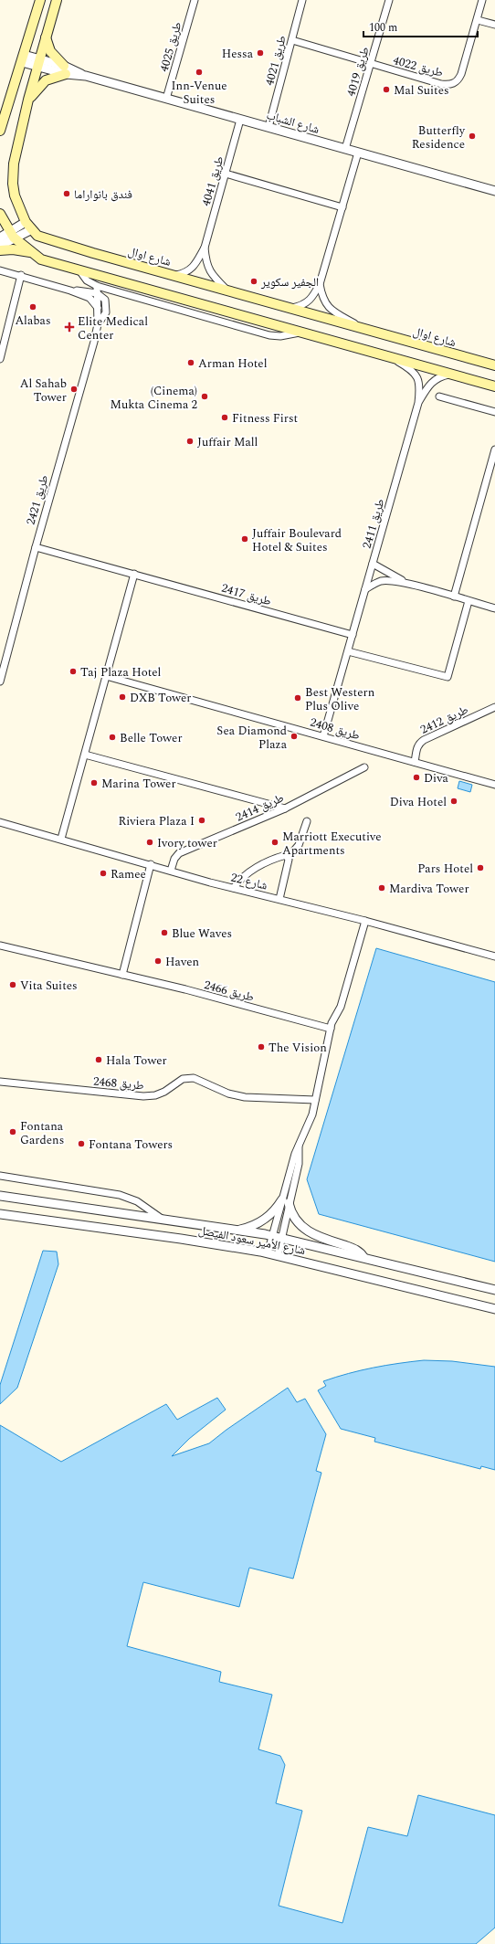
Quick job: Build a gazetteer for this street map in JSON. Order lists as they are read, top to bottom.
{
  "streets": {
    "main road": ["شارع اوال"],
    "street": [
      "طريق 4025",
      "طريق 4021",
      "طريق 4022",
      "طريق 4019",
      "شارع الشباب",
      "طريق 4041",
      "طريق 2421",
      "طريق 2411",
      "طريق 2417",
      "طريق 2412",
      "طريق 2408",
      "طريق 2414",
      "شارع 22",
      "طريق 2466",
      "طريق 2468",
      "شارع الأمير سعود الفيصل"
    ]
  },
  "crossings": [
    ["طريق 4025", "شارع الشباب"],
    ["طريق 4021", "طريق 4022"],
    ["طريق 4021", "شارع الشباب"],
    ["طريق 4022", "طريق 4019"],
    ["طريق 4019", "شارع الشباب"],
    ["شارع الشباب", "طريق 4041"],
    ["طريق 4041", "شارع اوال"],
    ["طريق 2421", "طريق 2417"],
    ["طريق 2411", "طريق 2417"],
    ["طريق 2411", "طريق 2408"],
    ["طريق 2412", "طريق 2408"],
    ["طريق 2414", "شارع 22"]
  ],
  "places": {
    "other": [
      "Hessa",
      "Inn-Venue Suites",
      "Mal Suites",
      "Butterfly Residence",
      "فندق بانواراما",
      "الجفير سكوير",
      "Alabas",
      "Arman Hotel",
      "Al Sahab Tower",
      "(Cinema) Mukta Cinema 2",
      "Fitness First",
      "Juffair Mall",
      "Juffair Boulevard Hotel & Suites",
      "Taj Plaza Hotel",
      "DXB Tower",
      "Best Western Plus Olive",
      "Sea Diamond Plaza",
      "Belle Tower",
      "Diva",
      "Marina Tower",
      "Diva Hotel",
      "Riviera Plaza I",
      "Ivory tower",
      "Marriott Executive Apartments",
      "Pars Hotel",
      "Ramee",
      "Mardiva Tower",
      "Blue Waves",
      "Haven",
      "Vita Suites",
      "The Vision",
      "Hala Tower",
      "Fontana Gardens",
      "Fontana Towers"
    ],
    "health": ["Elite Medical Center"]
  },
  "scale_bar": "100 m"
}
